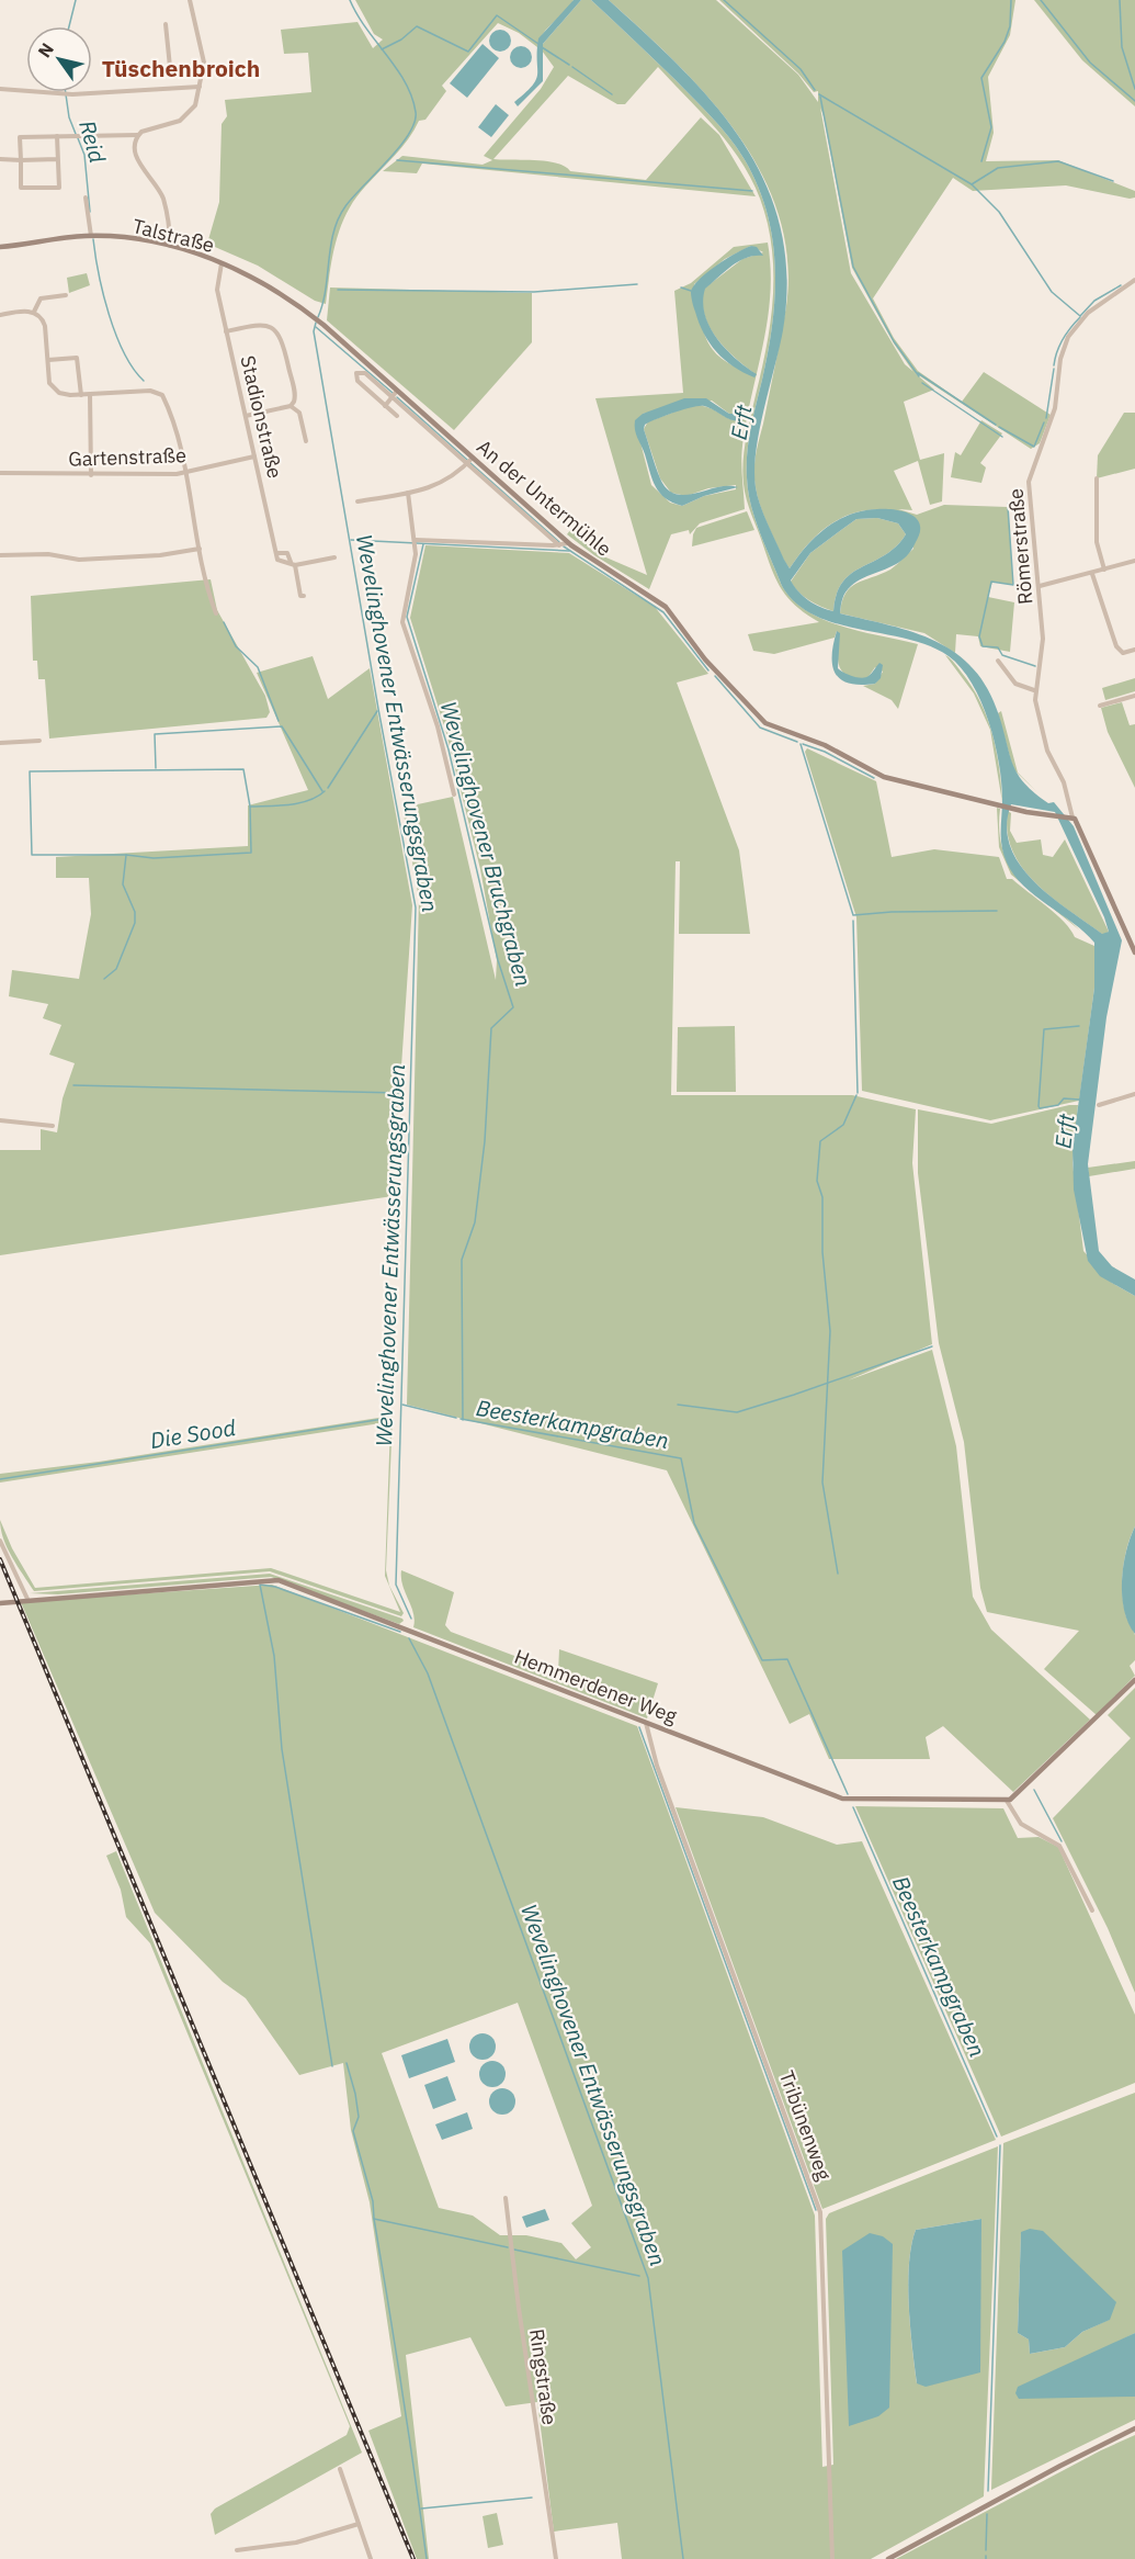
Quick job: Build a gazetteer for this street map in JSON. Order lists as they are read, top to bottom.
{
  "streets": {
    "main road": ["Talstraße", "An der Untermühle", "Hemmerdener Weg"],
    "street": [
      "Stadionstraße",
      "Gartenstraße",
      "Römerstraße",
      "Tribünenweg",
      "Ringstraße"
    ]
  },
  "crossings": [
    ["Talstraße", "Stadionstraße"],
    ["Talstraße", "An der Untermühle"],
    ["Stadionstraße", "Gartenstraße"],
    ["An der Untermühle", "Römerstraße"],
    ["Hemmerdener Weg", "Tribünenweg"]
  ],
  "districts": ["Tüschenbroich"],
  "water": [
    "Reid",
    "Erft",
    "Wevelinghovener Entwässerungsgraben",
    "Wevelinghovener Bruchgraben",
    "Beesterkampgraben",
    "Die Sood"
  ],
  "north": "top left"
}
